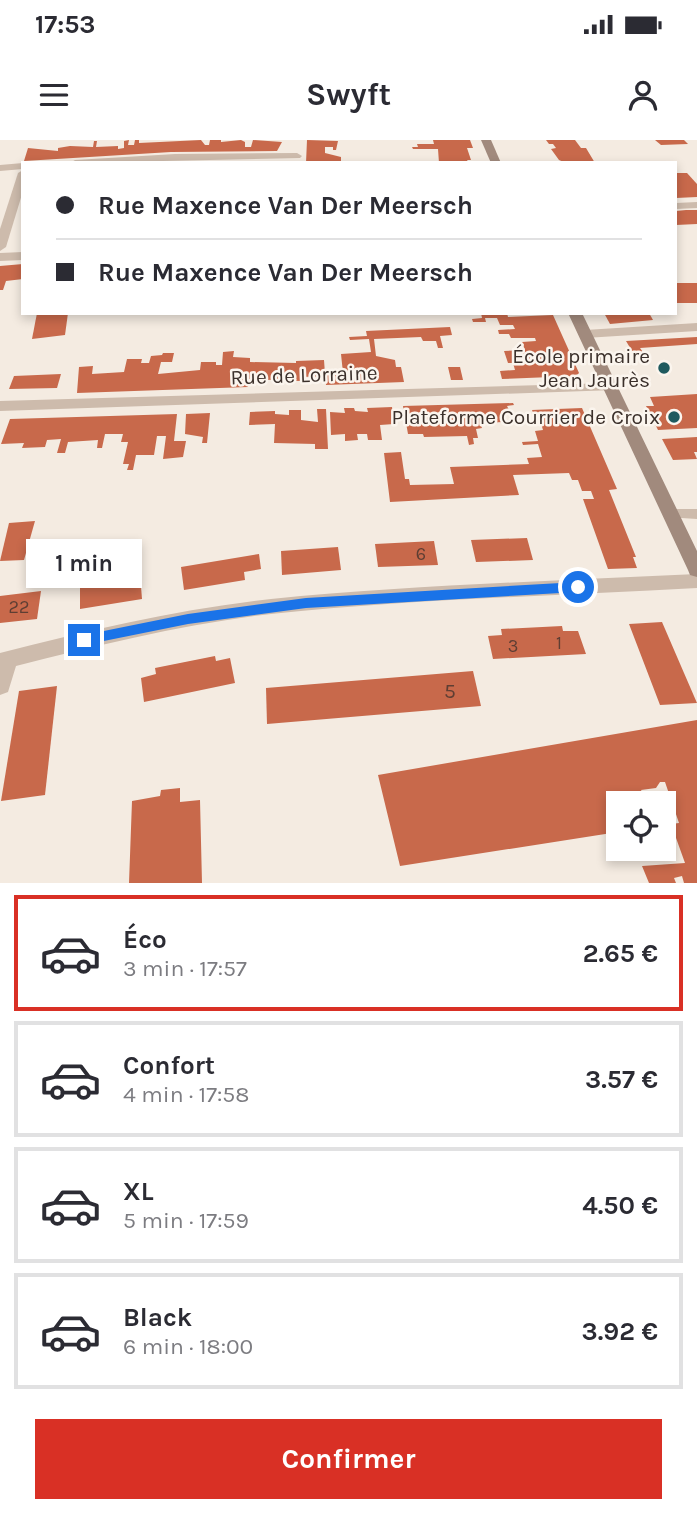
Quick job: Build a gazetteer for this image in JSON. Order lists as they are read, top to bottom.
{
  "streets": {
    "street": ["Rue de Lorraine"]
  },
  "places": ["École primaire Jean Jaurès", "Plateforme Courrier de Croix"],
  "house_numbers": [
    "6",
    "22",
    "1",
    "3",
    "5"
  ],
  "page": {
    "status": "17:53",
    "header": "Swyft",
    "banner": ["Rue Maxence Van Der Meersch", "Rue Maxence Van Der Meersch"],
    "bubble": "1 min",
    "list": [
      {
        "name": "Éco",
        "note": "3 min · 17:57",
        "value": "2.65 €"
      },
      {
        "name": "Confort",
        "note": "4 min · 17:58",
        "value": "3.57 €"
      },
      {
        "name": "XL",
        "note": "5 min · 17:59",
        "value": "4.50 €"
      },
      {
        "name": "Black",
        "note": "6 min · 18:00",
        "value": "3.92 €"
      }
    ],
    "buttons": "Confirmer"
  }
}
